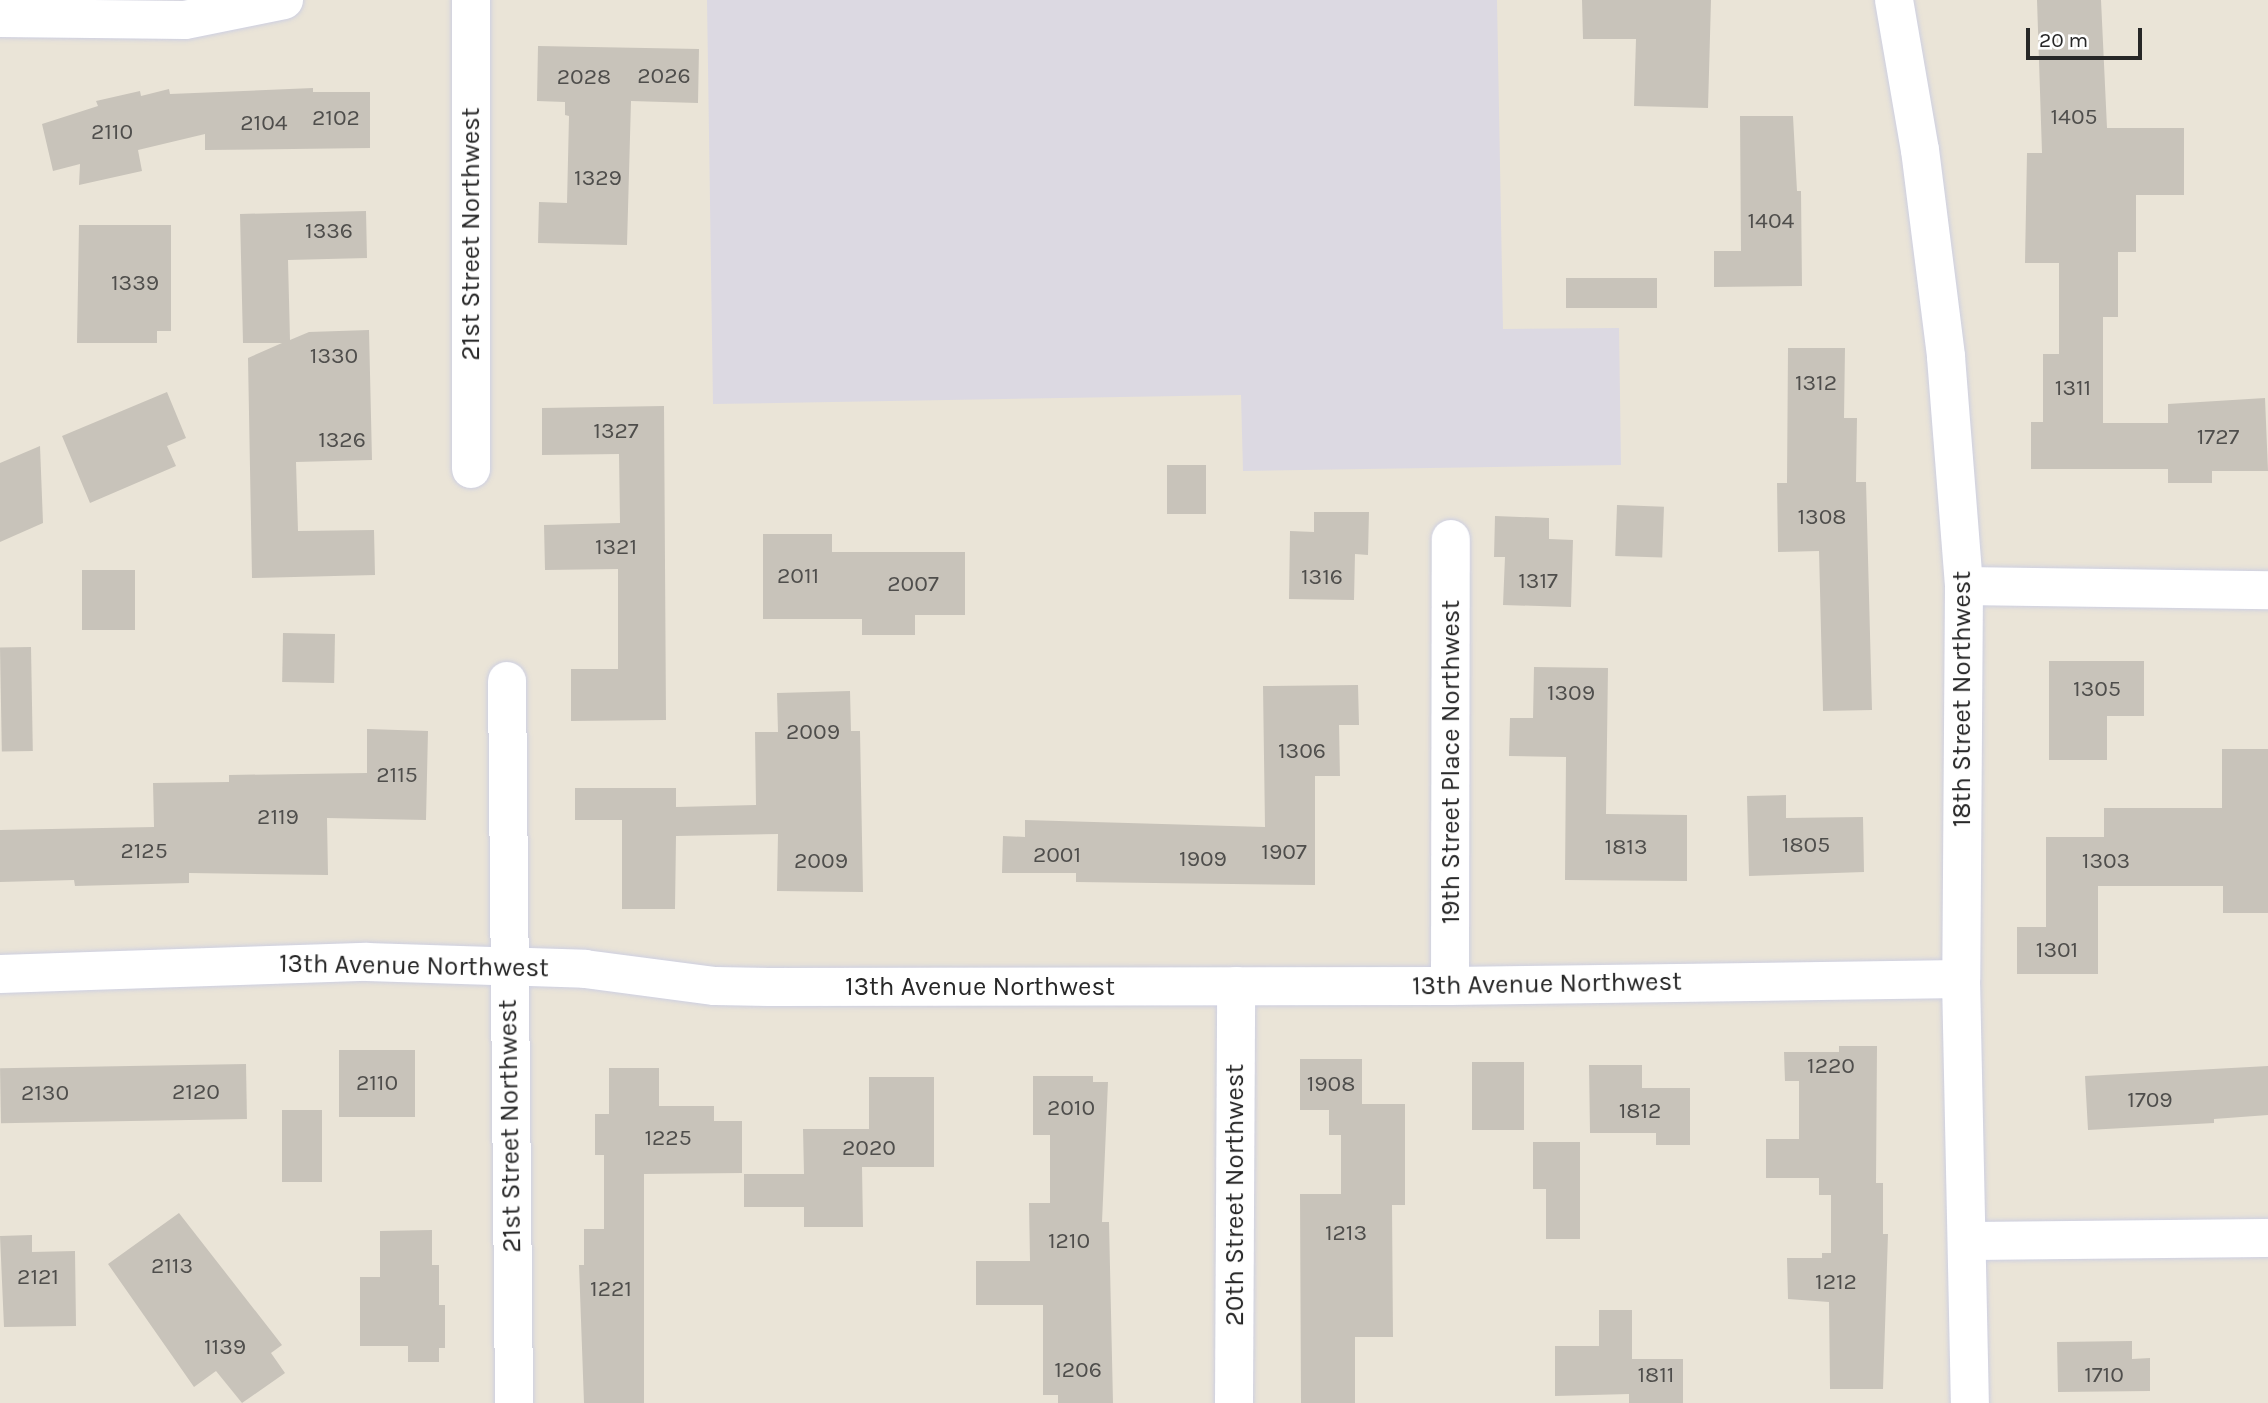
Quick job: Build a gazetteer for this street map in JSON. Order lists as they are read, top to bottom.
{
  "streets": {
    "street": [
      "21st Street Northwest",
      "18th Street Northwest",
      "19th Street Place Northwest",
      "13th Avenue Northwest",
      "20th Street Northwest"
    ]
  },
  "crossings": [
    ["21st Street Northwest", "13th Avenue Northwest"],
    ["18th Street Northwest", "13th Avenue Northwest"],
    ["19th Street Place Northwest", "13th Avenue Northwest"],
    ["13th Avenue Northwest", "20th Street Northwest"]
  ],
  "house_numbers": [
    "2026",
    "2028",
    "1405",
    "2102",
    "2104",
    "2110",
    "1329",
    "1404",
    "1336",
    "1339",
    "1330",
    "1312",
    "1311",
    "1327",
    "1727",
    "1326",
    "1308",
    "1321",
    "2011",
    "1316",
    "1317",
    "2007",
    "1305",
    "1309",
    "2009",
    "1306",
    "2115",
    "2119",
    "1805",
    "1813",
    "2125",
    "1907",
    "2001",
    "1909",
    "2009",
    "1303",
    "1301",
    "1220",
    "2110",
    "1908",
    "2120",
    "2130",
    "1709",
    "2010",
    "1812",
    "1225",
    "2020",
    "1213",
    "1210",
    "2113",
    "2121",
    "1212",
    "1221",
    "1139",
    "1206",
    "1811",
    "1710"
  ],
  "scale_bar": "20 m"
}
